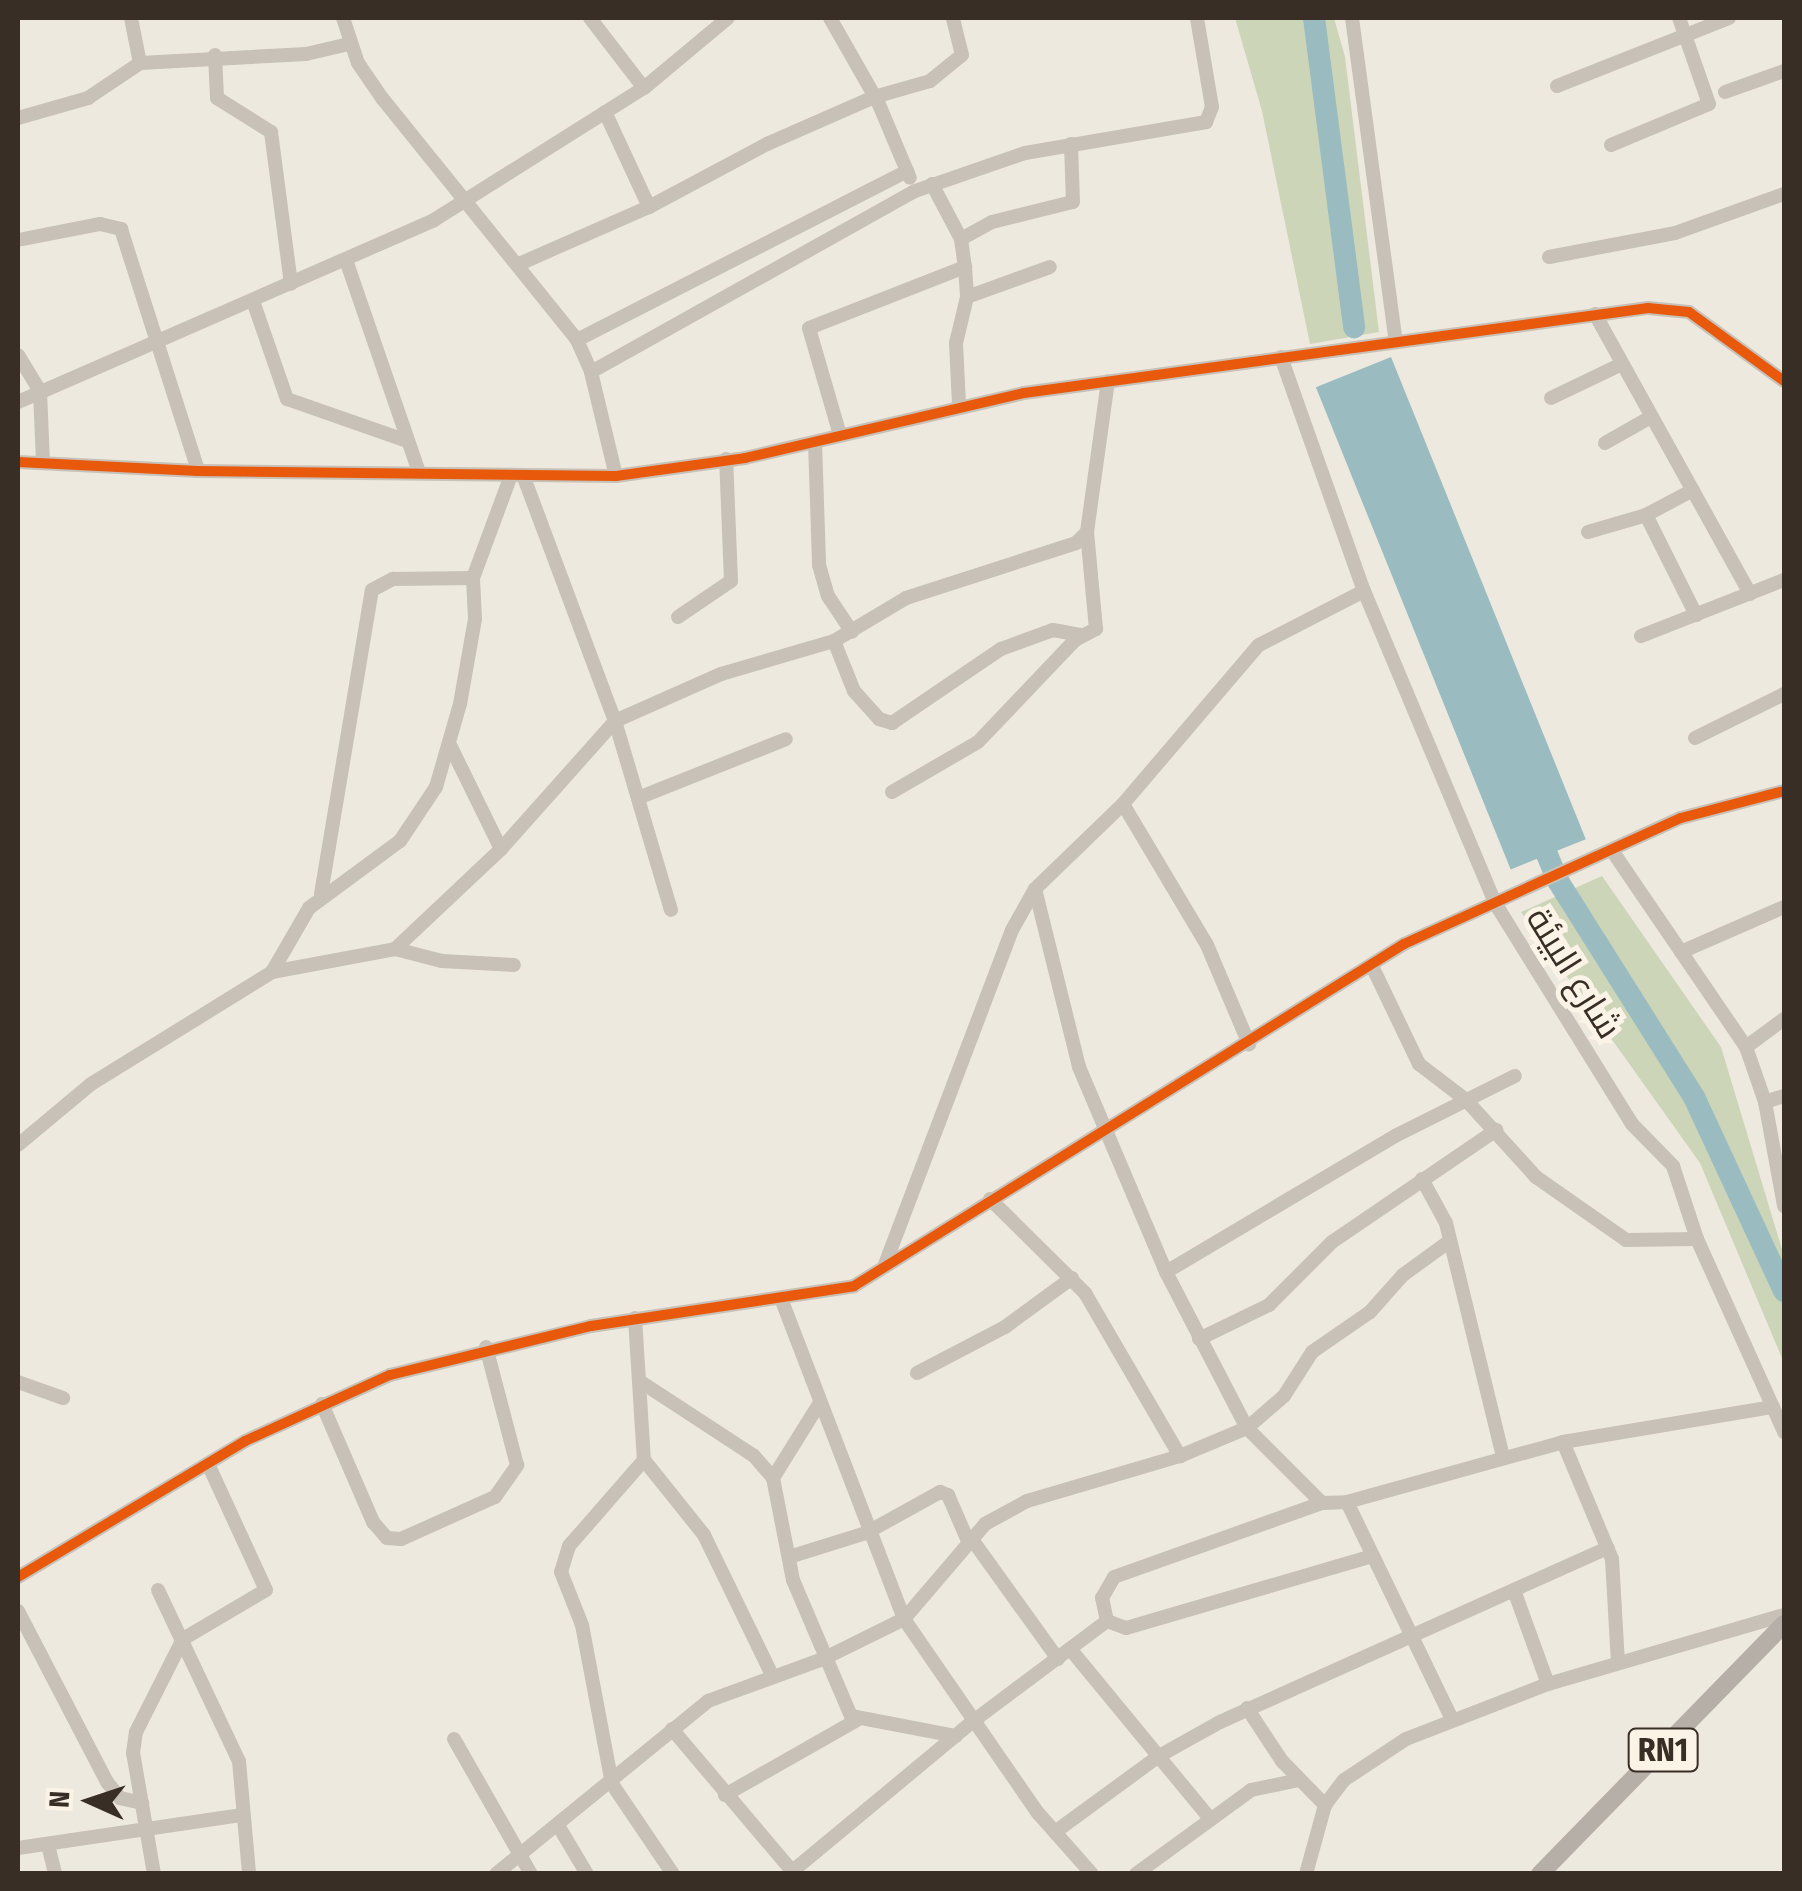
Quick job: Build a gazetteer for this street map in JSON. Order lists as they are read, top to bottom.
{
  "streets": {
    "main road": ["RN1"],
    "street": ["شارع البيئة"]
  },
  "north": "left"
}
